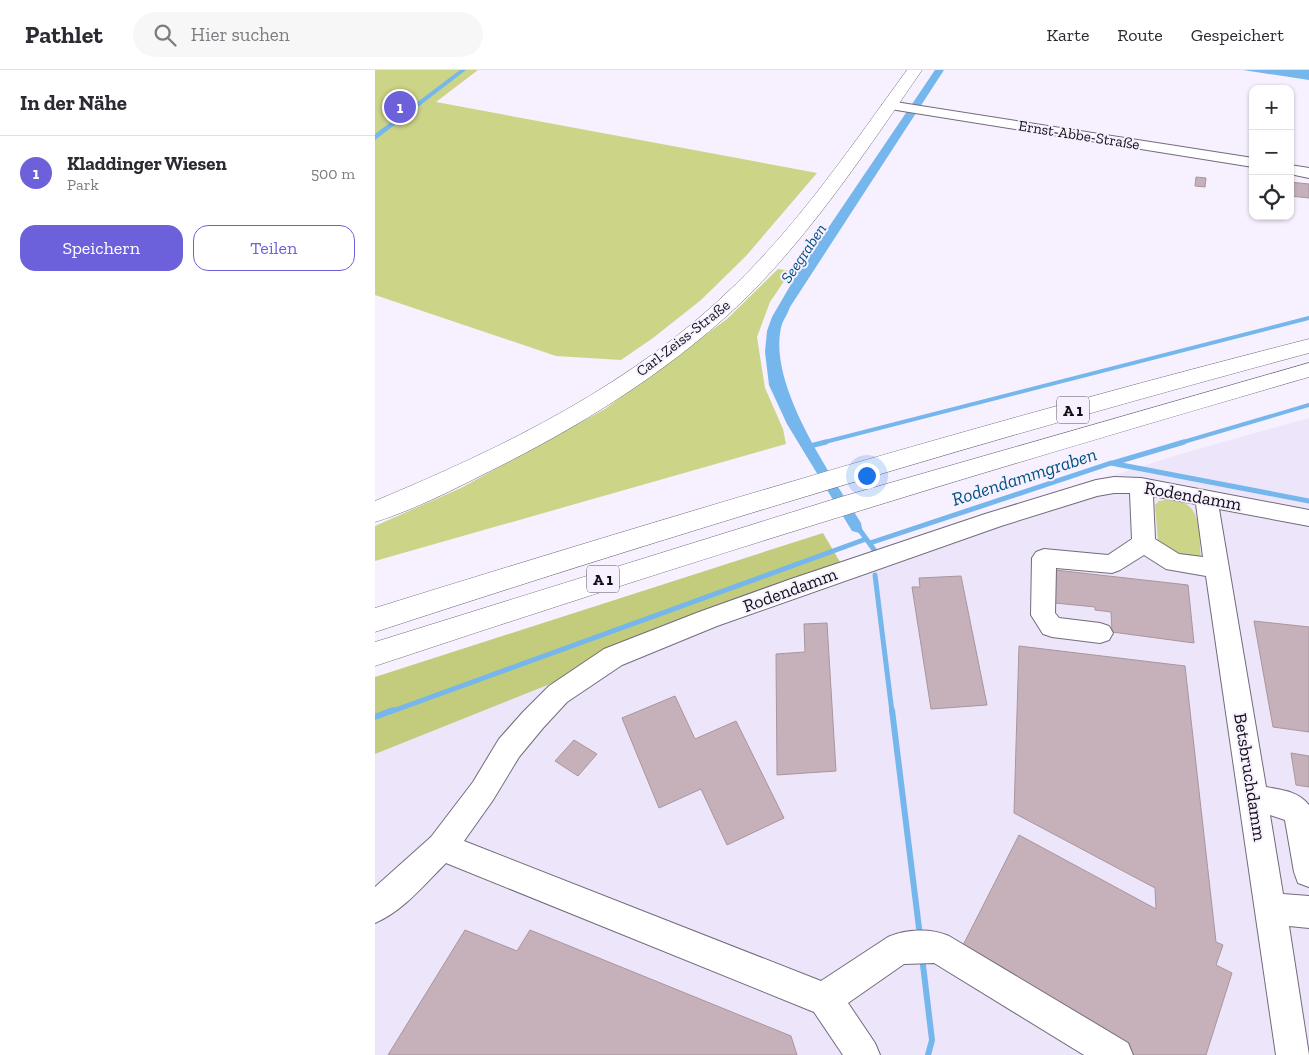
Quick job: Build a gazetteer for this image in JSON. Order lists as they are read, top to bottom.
{
  "streets": {
    "main road": ["Carl-Zeiss-Straße", "A 1"],
    "street": ["Ernst-Abbe-Straße", "Rodendamm", "Betsbruchdamm"]
  },
  "crossings": [
    ["Ernst-Abbe-Straße", "Carl-Zeiss-Straße"],
    ["Rodendamm", "Betsbruchdamm"]
  ],
  "water": ["Seegraben", "Rodendammgraben"],
  "page": {
    "header": "Pathlet",
    "search": "Hier suchen",
    "nav": ["Karte", "Route", "Gespeichert"],
    "heading": "In der Nähe",
    "map_buttons": ["+", "−"],
    "pins": "1",
    "list": [
      {
        "mark": "1",
        "name": "Kladdinger Wiesen",
        "note": "Park",
        "value": "500 m"
      }
    ],
    "buttons": ["Speichern", "Teilen"]
  }
}
